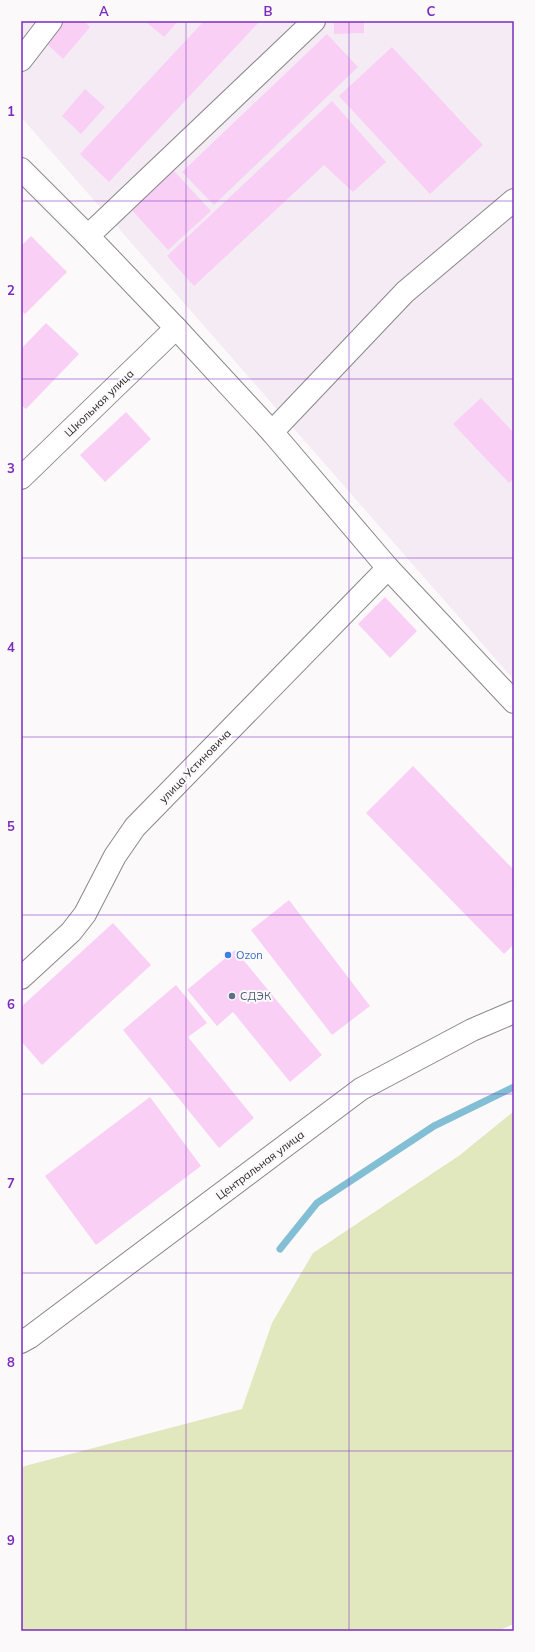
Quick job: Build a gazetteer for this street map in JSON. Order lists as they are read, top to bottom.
{
  "streets": {
    "street": ["Школьная улица", "улица Устиновича", "Центральная улица"]
  },
  "places": ["Ozon", "СДЭК"],
  "grid": {
    "columns": ["A", "B", "C"],
    "rows": [
      "1",
      "2",
      "3",
      "4",
      "5",
      "6",
      "7",
      "8",
      "9"
    ]
  }
}
